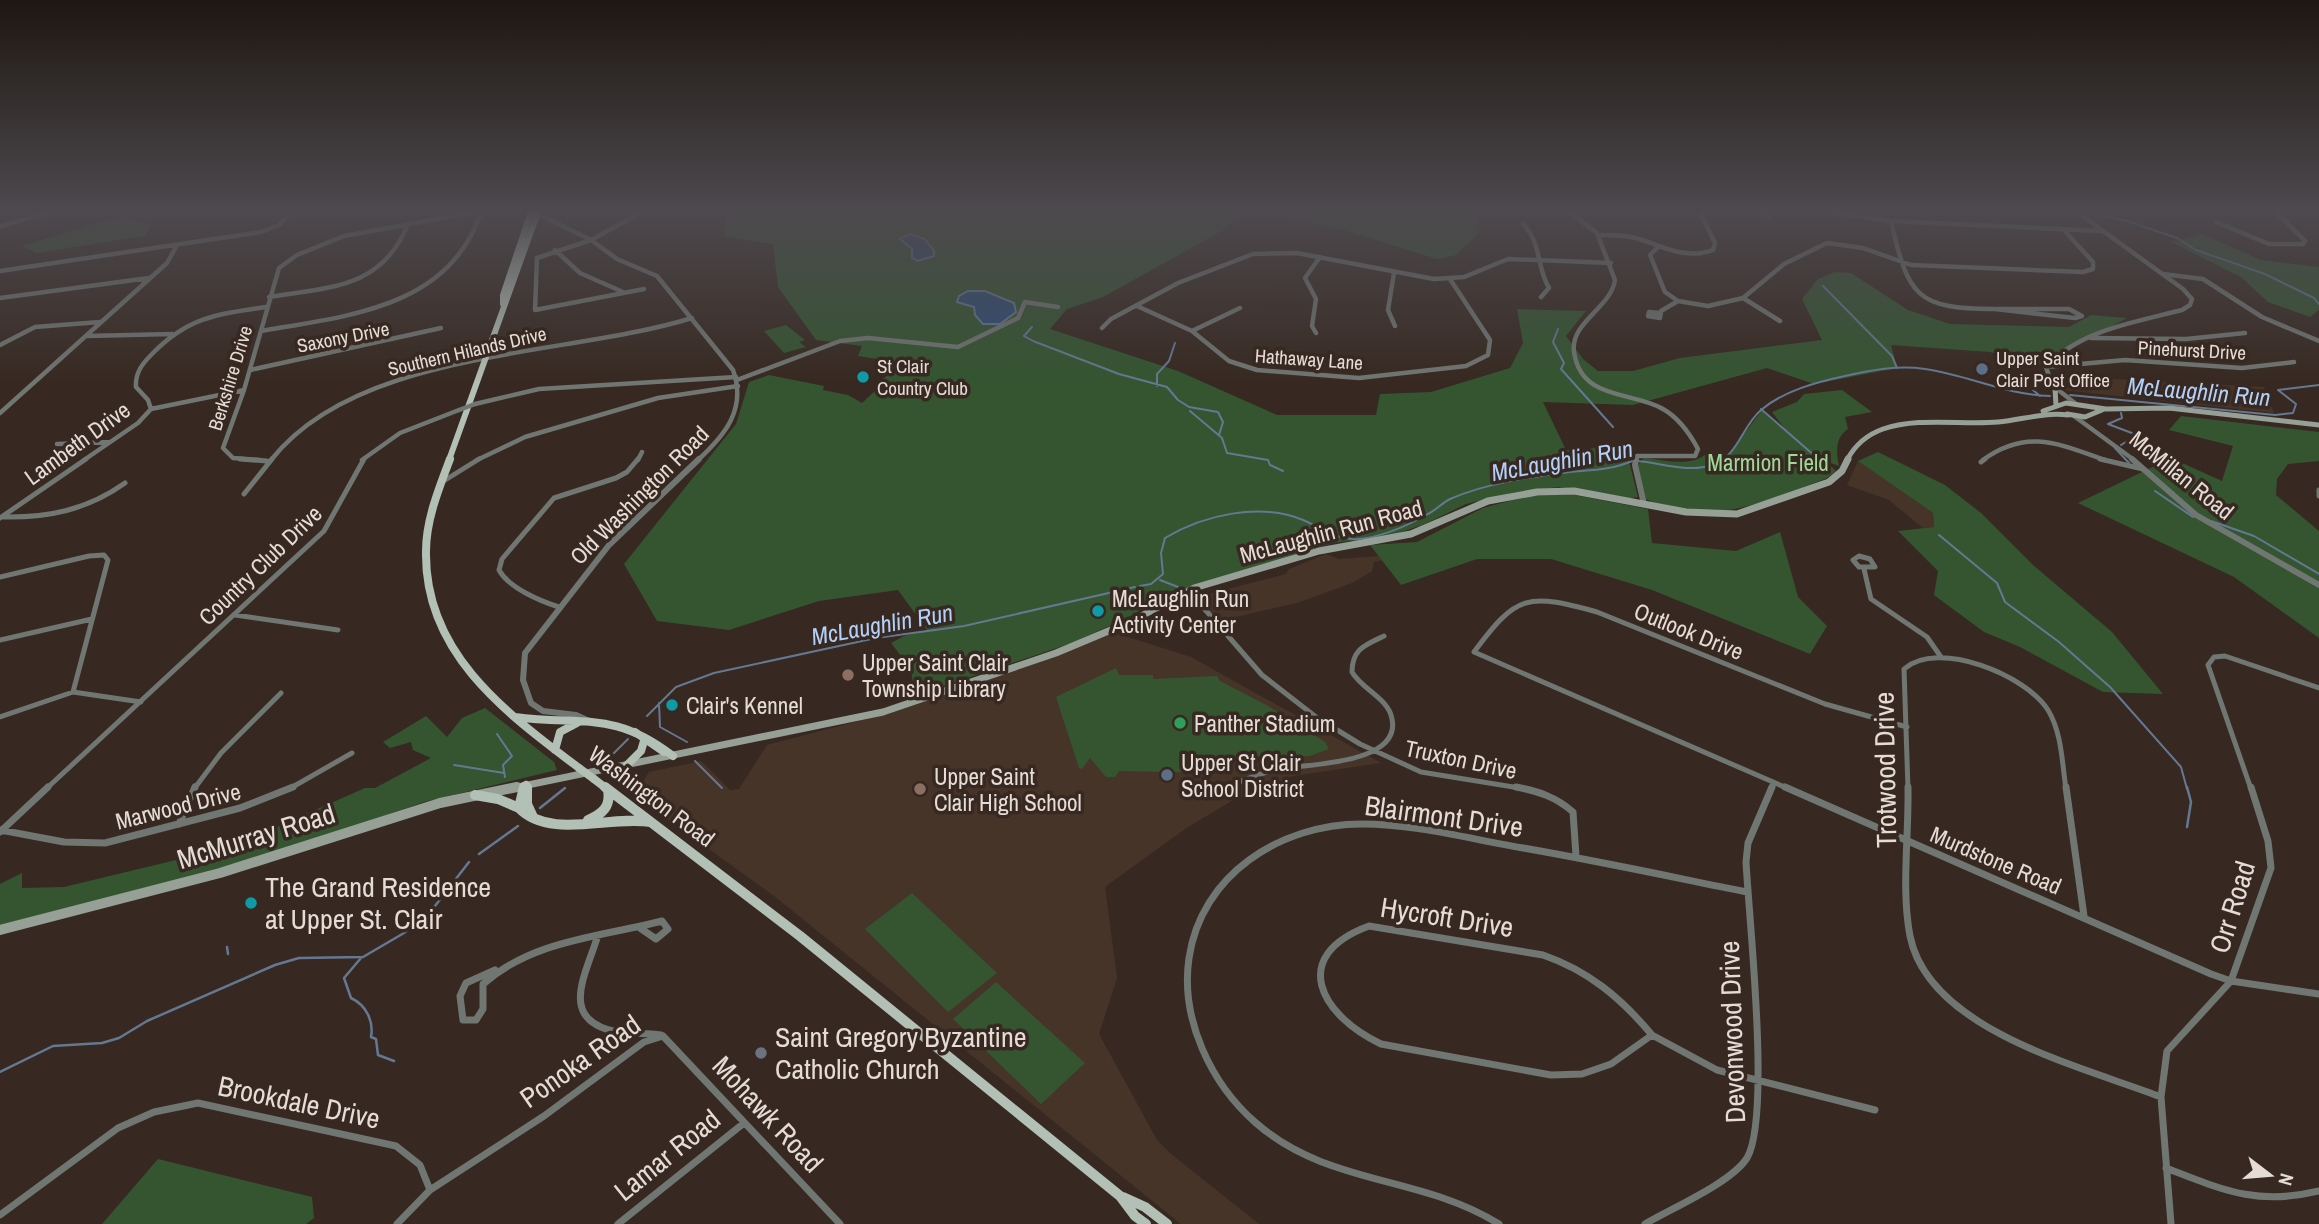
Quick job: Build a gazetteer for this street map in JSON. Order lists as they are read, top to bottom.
{
  "streets": {
    "main road": ["McLaughlin Run Road", "Washington Road", "McMurray Road"],
    "street": [
      "Saxony Drive",
      "Pinehurst Drive",
      "Southern Hilands Drive",
      "Hathaway Lane",
      "Berkshire Drive",
      "Lambeth Drive",
      "McMillan Road",
      "Old Washington Road",
      "Country Club Drive",
      "Outlook Drive",
      "Truxton Drive",
      "Trotwood Drive",
      "Marwood Drive",
      "Blairmont Drive",
      "Murdstone Road",
      "Orr Road",
      "Hycroft Drive",
      "Devonwood Drive",
      "Ponoka Road",
      "Brookdale Drive",
      "Mohawk Road",
      "Lamar Road"
    ]
  },
  "crossings": [
    ["Saxony Drive", "Berkshire Drive"],
    ["Southern Hilands Drive", "Berkshire Drive"],
    ["Southern Hilands Drive", "Washington Road"],
    ["Berkshire Drive", "Lambeth Drive"],
    ["McMillan Road", "McLaughlin Run Road"],
    ["Old Washington Road", "Country Club Drive"],
    ["McLaughlin Run Road", "Truxton Drive"],
    ["McLaughlin Run Road", "McMurray Road"],
    ["Country Club Drive", "Marwood Drive"],
    ["Outlook Drive", "Trotwood Drive"],
    ["Outlook Drive", "Murdstone Road"],
    ["Truxton Drive", "Blairmont Drive"],
    ["Trotwood Drive", "Murdstone Road"],
    ["Trotwood Drive", "Orr Road"],
    ["Blairmont Drive", "Devonwood Drive"],
    ["Murdstone Road", "Orr Road"],
    ["Murdstone Road", "Devonwood Drive"],
    ["Hycroft Drive", "Devonwood Drive"],
    ["Ponoka Road", "Brookdale Drive"],
    ["Ponoka Road", "Mohawk Road"],
    ["Mohawk Road", "Lamar Road"]
  ],
  "water": ["McLaughlin Run"],
  "parks": ["Marmion Field"],
  "places": [
    "Upper Saint Clair Post Office",
    "St Clair Country Club",
    "McLaughlin Run Activity Center",
    "Upper Saint Clair Township Library",
    "Clair's Kennel",
    "Panther Stadium",
    "Upper St Clair School District",
    "Upper Saint Clair High School",
    "The Grand Residence at Upper St. Clair",
    "Saint Gregory Byzantine Catholic Church"
  ],
  "north": "right"
}
